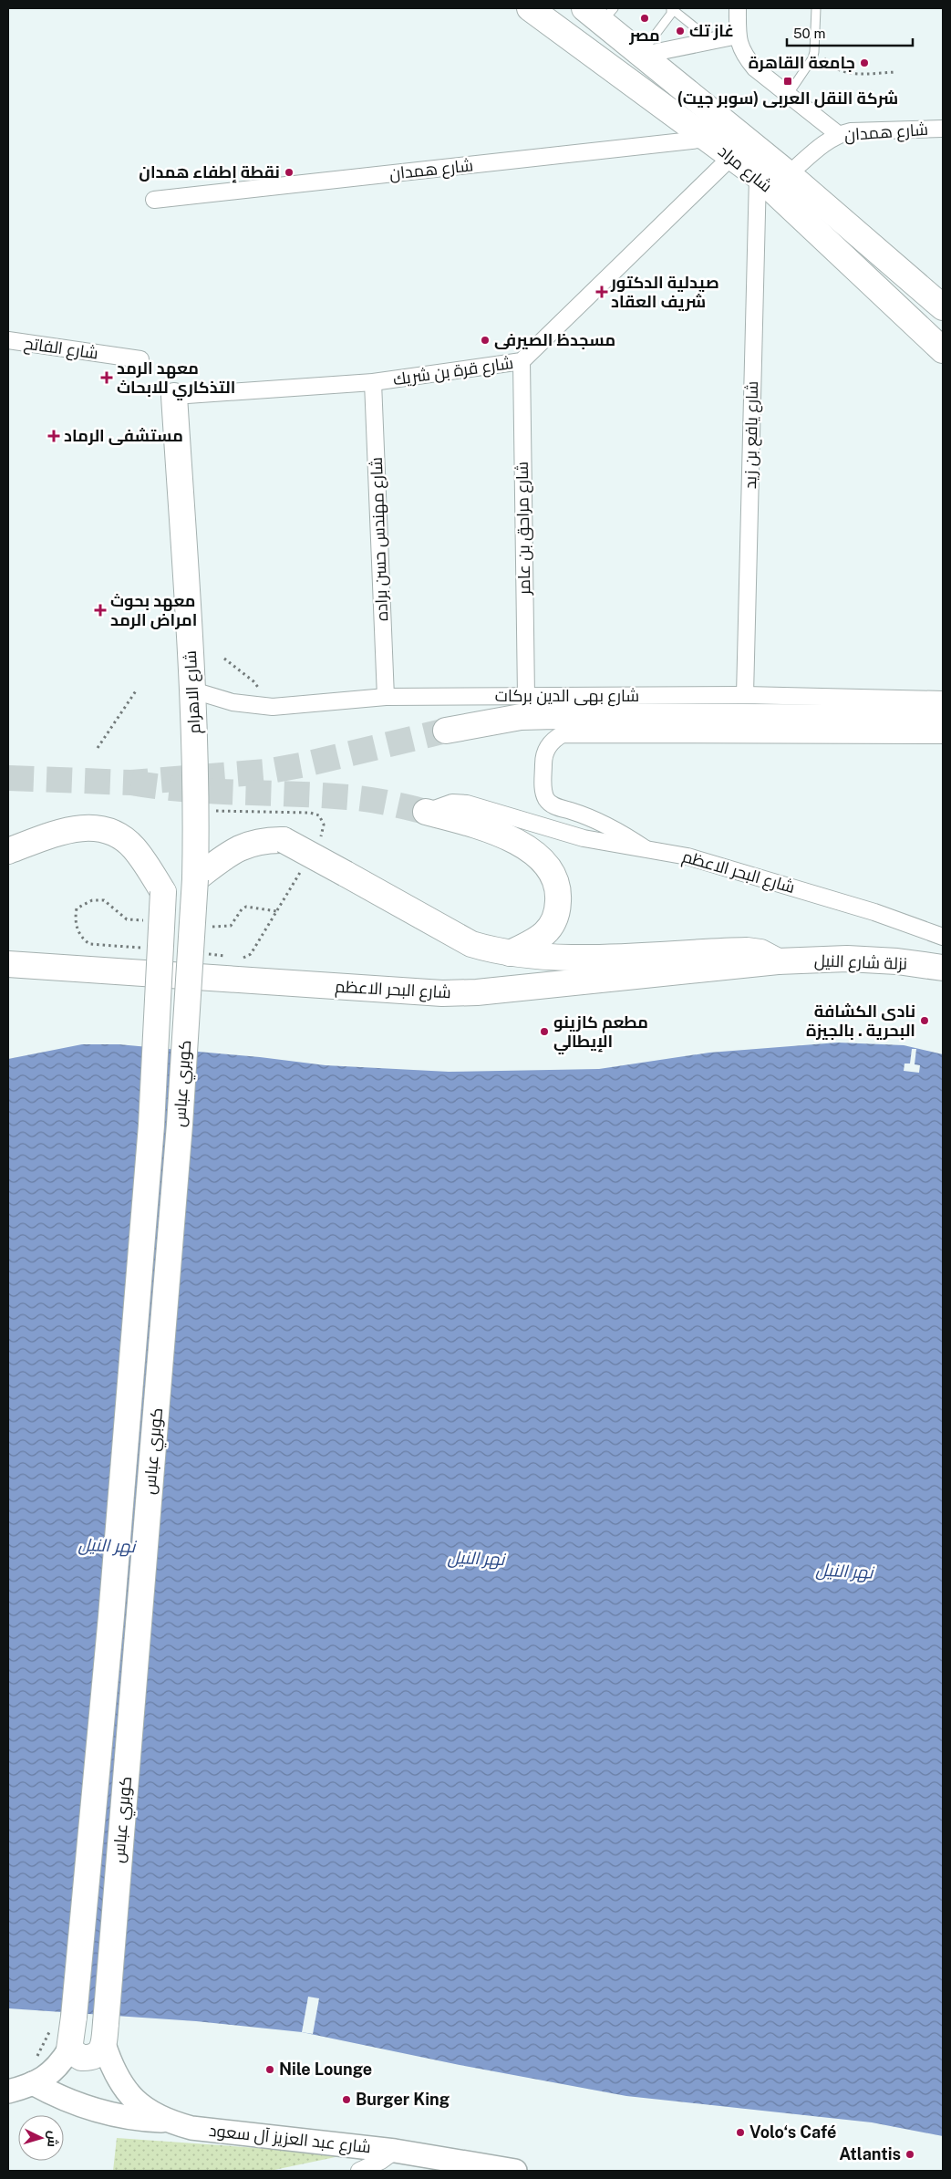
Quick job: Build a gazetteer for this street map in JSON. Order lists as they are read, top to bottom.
{
  "streets": {
    "main road": [
      "شارع مراد",
      "شارع الاهرام",
      "شارع بهى الدين بركات",
      "شارع البحر الاعظم",
      "نزلة شارع النيل",
      "كوبري عباس",
      "شارع عبد العزيز آل سعود"
    ],
    "street": [
      "شارع همدان",
      "شارع الفاتح",
      "شارع قرة بن شريك",
      "شارع يافع بن زيد",
      "شارع مراحق بن عامر",
      "شارع مهندس حسن براده"
    ]
  },
  "crossings": [
    ["شارع همدان", "شارع مراد"],
    ["شارع مراد", "شارع قرة بن شريك"],
    ["شارع مراد", "شارع يافع بن زيد"],
    ["شارع قرة بن شريك", "شارع مراحق بن عامر"],
    ["شارع قرة بن شريك", "شارع مهندس حسن براده"],
    ["شارع قرة بن شريك", "شارع الاهرام"],
    ["شارع يافع بن زيد", "شارع بهى الدين بركات"],
    ["شارع مراحق بن عامر", "شارع بهى الدين بركات"],
    ["شارع مهندس حسن براده", "شارع بهى الدين بركات"],
    ["شارع الاهرام", "شارع بهى الدين بركات"],
    ["شارع الاهرام", "كوبري عباس"],
    ["شارع البحر الاعظم", "نزلة شارع النيل"],
    ["كوبري عباس", "شارع عبد العزيز آل سعود"]
  ],
  "water": ["نهر النيل"],
  "places": {
    "other": [
      "مصر",
      "غاز تك",
      "جامعة القاهرة",
      "نقطة إطفاء همدان",
      "مسجدظ الصيرفى",
      "نادى الكشافة البحرية . بالجيزة",
      "مطعم كازينو الإيطالي",
      "Nile Lounge",
      "Burger King",
      "Volo‘s Café",
      "Atlantis"
    ],
    "transit": ["شركة النقل العربى (سوبر جيت)"],
    "health": [
      "صيدلية الدكتور شريف العقاد",
      "معهد الرمد التذكاري للابحاث",
      "مستشفى الرماد",
      "معهد بحوث امراض الرمد"
    ]
  },
  "scale_bar": "50 m",
  "north": "right"
}
